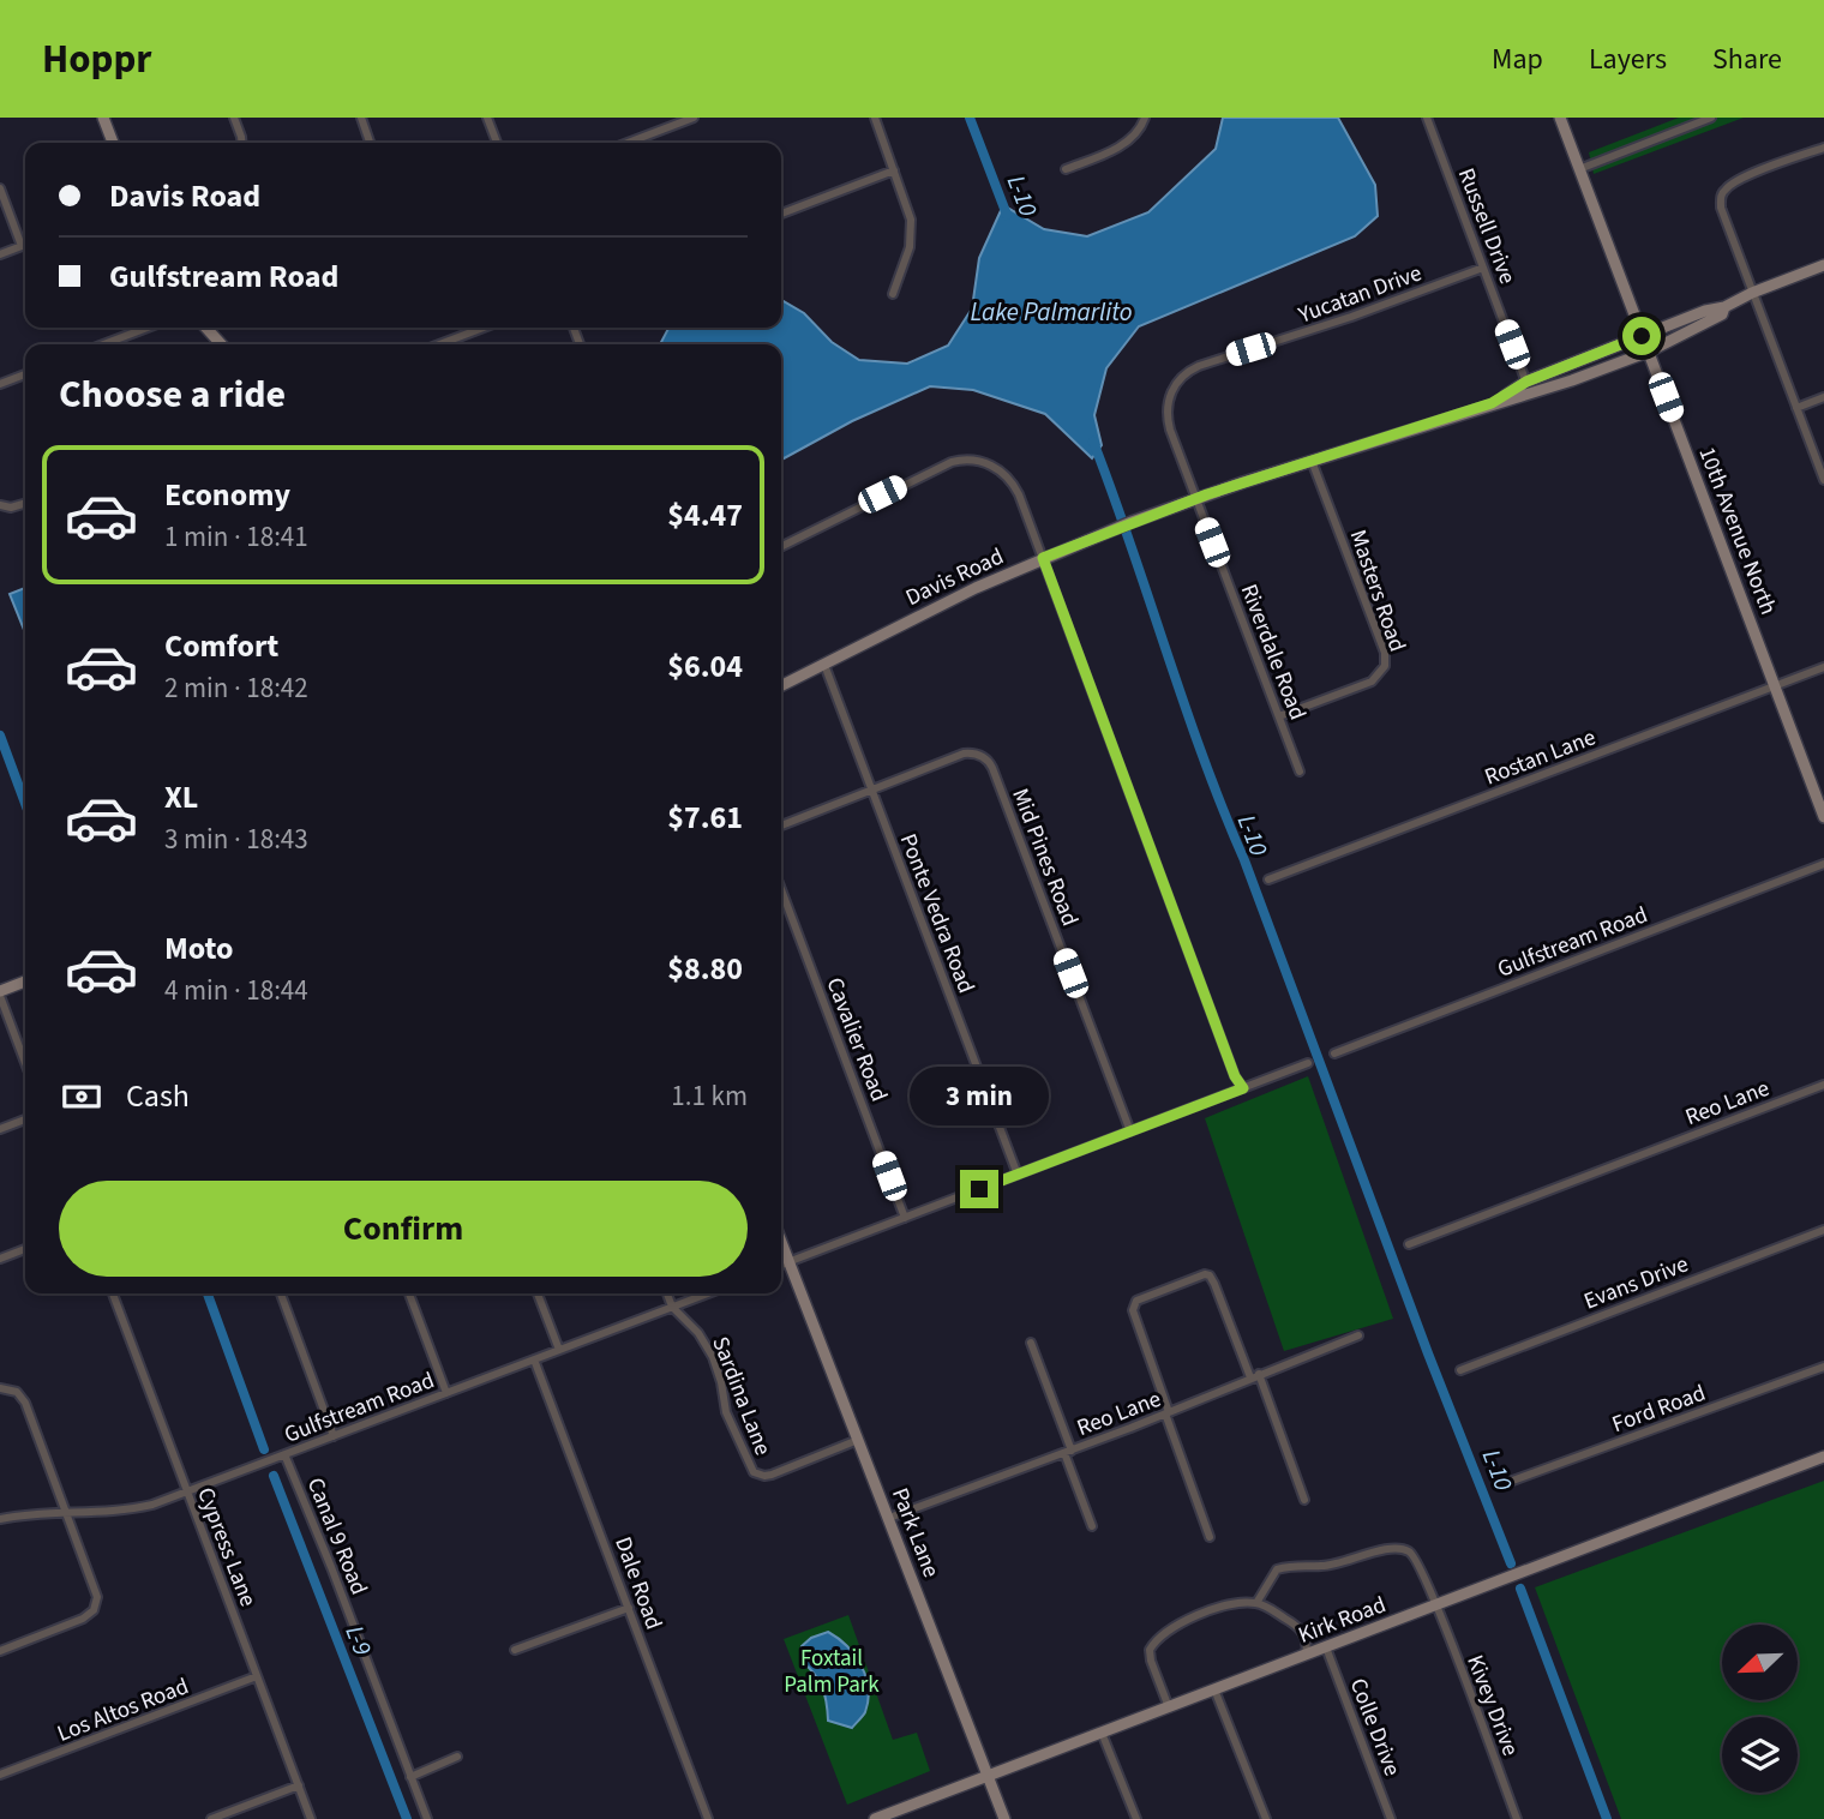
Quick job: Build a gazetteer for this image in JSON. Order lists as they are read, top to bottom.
{
  "streets": {
    "street": [
      "Russell Drive",
      "Yucatan Drive",
      "10th Avenue North",
      "Davis Road",
      "Masters Road",
      "Riverdale Road",
      "Rostan Lane",
      "Mid Pines Road",
      "Ponte Vedra Road",
      "Gulfstream Road",
      "Cavalier Road",
      "Reo Lane",
      "Evans Drive",
      "Sardina Lane",
      "Ford Road",
      "Park Lane",
      "Canal 9 Road",
      "Cypress Lane",
      "Dale Road",
      "Kirk Road",
      "Kivey Drive",
      "Los Altos Road",
      "Colle Drive"
    ]
  },
  "crossings": [
    ["Russell Drive", "Yucatan Drive"],
    ["Russell Drive", "Davis Road"],
    ["Yucatan Drive", "Davis Road"],
    ["Yucatan Drive", "Riverdale Road"],
    ["10th Avenue North", "Davis Road"],
    ["10th Avenue North", "Rostan Lane"],
    ["Davis Road", "Masters Road"],
    ["Davis Road", "Riverdale Road"],
    ["Davis Road", "Ponte Vedra Road"],
    ["Masters Road", "Riverdale Road"],
    ["Mid Pines Road", "Ponte Vedra Road"],
    ["Gulfstream Road", "Sardina Lane"],
    ["Gulfstream Road", "Canal 9 Road"],
    ["Gulfstream Road", "Cypress Lane"],
    ["Gulfstream Road", "Dale Road"],
    ["Reo Lane", "Park Lane"],
    ["Sardina Lane", "Park Lane"],
    ["Park Lane", "Kirk Road"],
    ["Cypress Lane", "Los Altos Road"],
    ["Kirk Road", "Kivey Drive"],
    ["Kirk Road", "Colle Drive"]
  ],
  "water": ["L-10", "Lake Palmarlito", "L-9"],
  "parks": ["Foxtail Palm Park"],
  "north": "bottom left",
  "page": {
    "header": "Hoppr",
    "nav": ["Map", "Layers", "Share"],
    "banner": ["Davis Road", "Gulfstream Road"],
    "heading": "Choose a ride",
    "list": [
      {
        "name": "Economy",
        "note": "1 min · 18:41",
        "value": "$4.47"
      },
      {
        "name": "Comfort",
        "note": "2 min · 18:42",
        "value": "$6.04"
      },
      {
        "name": "XL",
        "note": "3 min · 18:43",
        "value": "$7.61"
      },
      {
        "name": "Moto",
        "note": "4 min · 18:44",
        "value": "$8.80"
      }
    ],
    "pay": ["Cash", "1.1 km"],
    "bubble": "3 min",
    "buttons": "Confirm"
  }
}
